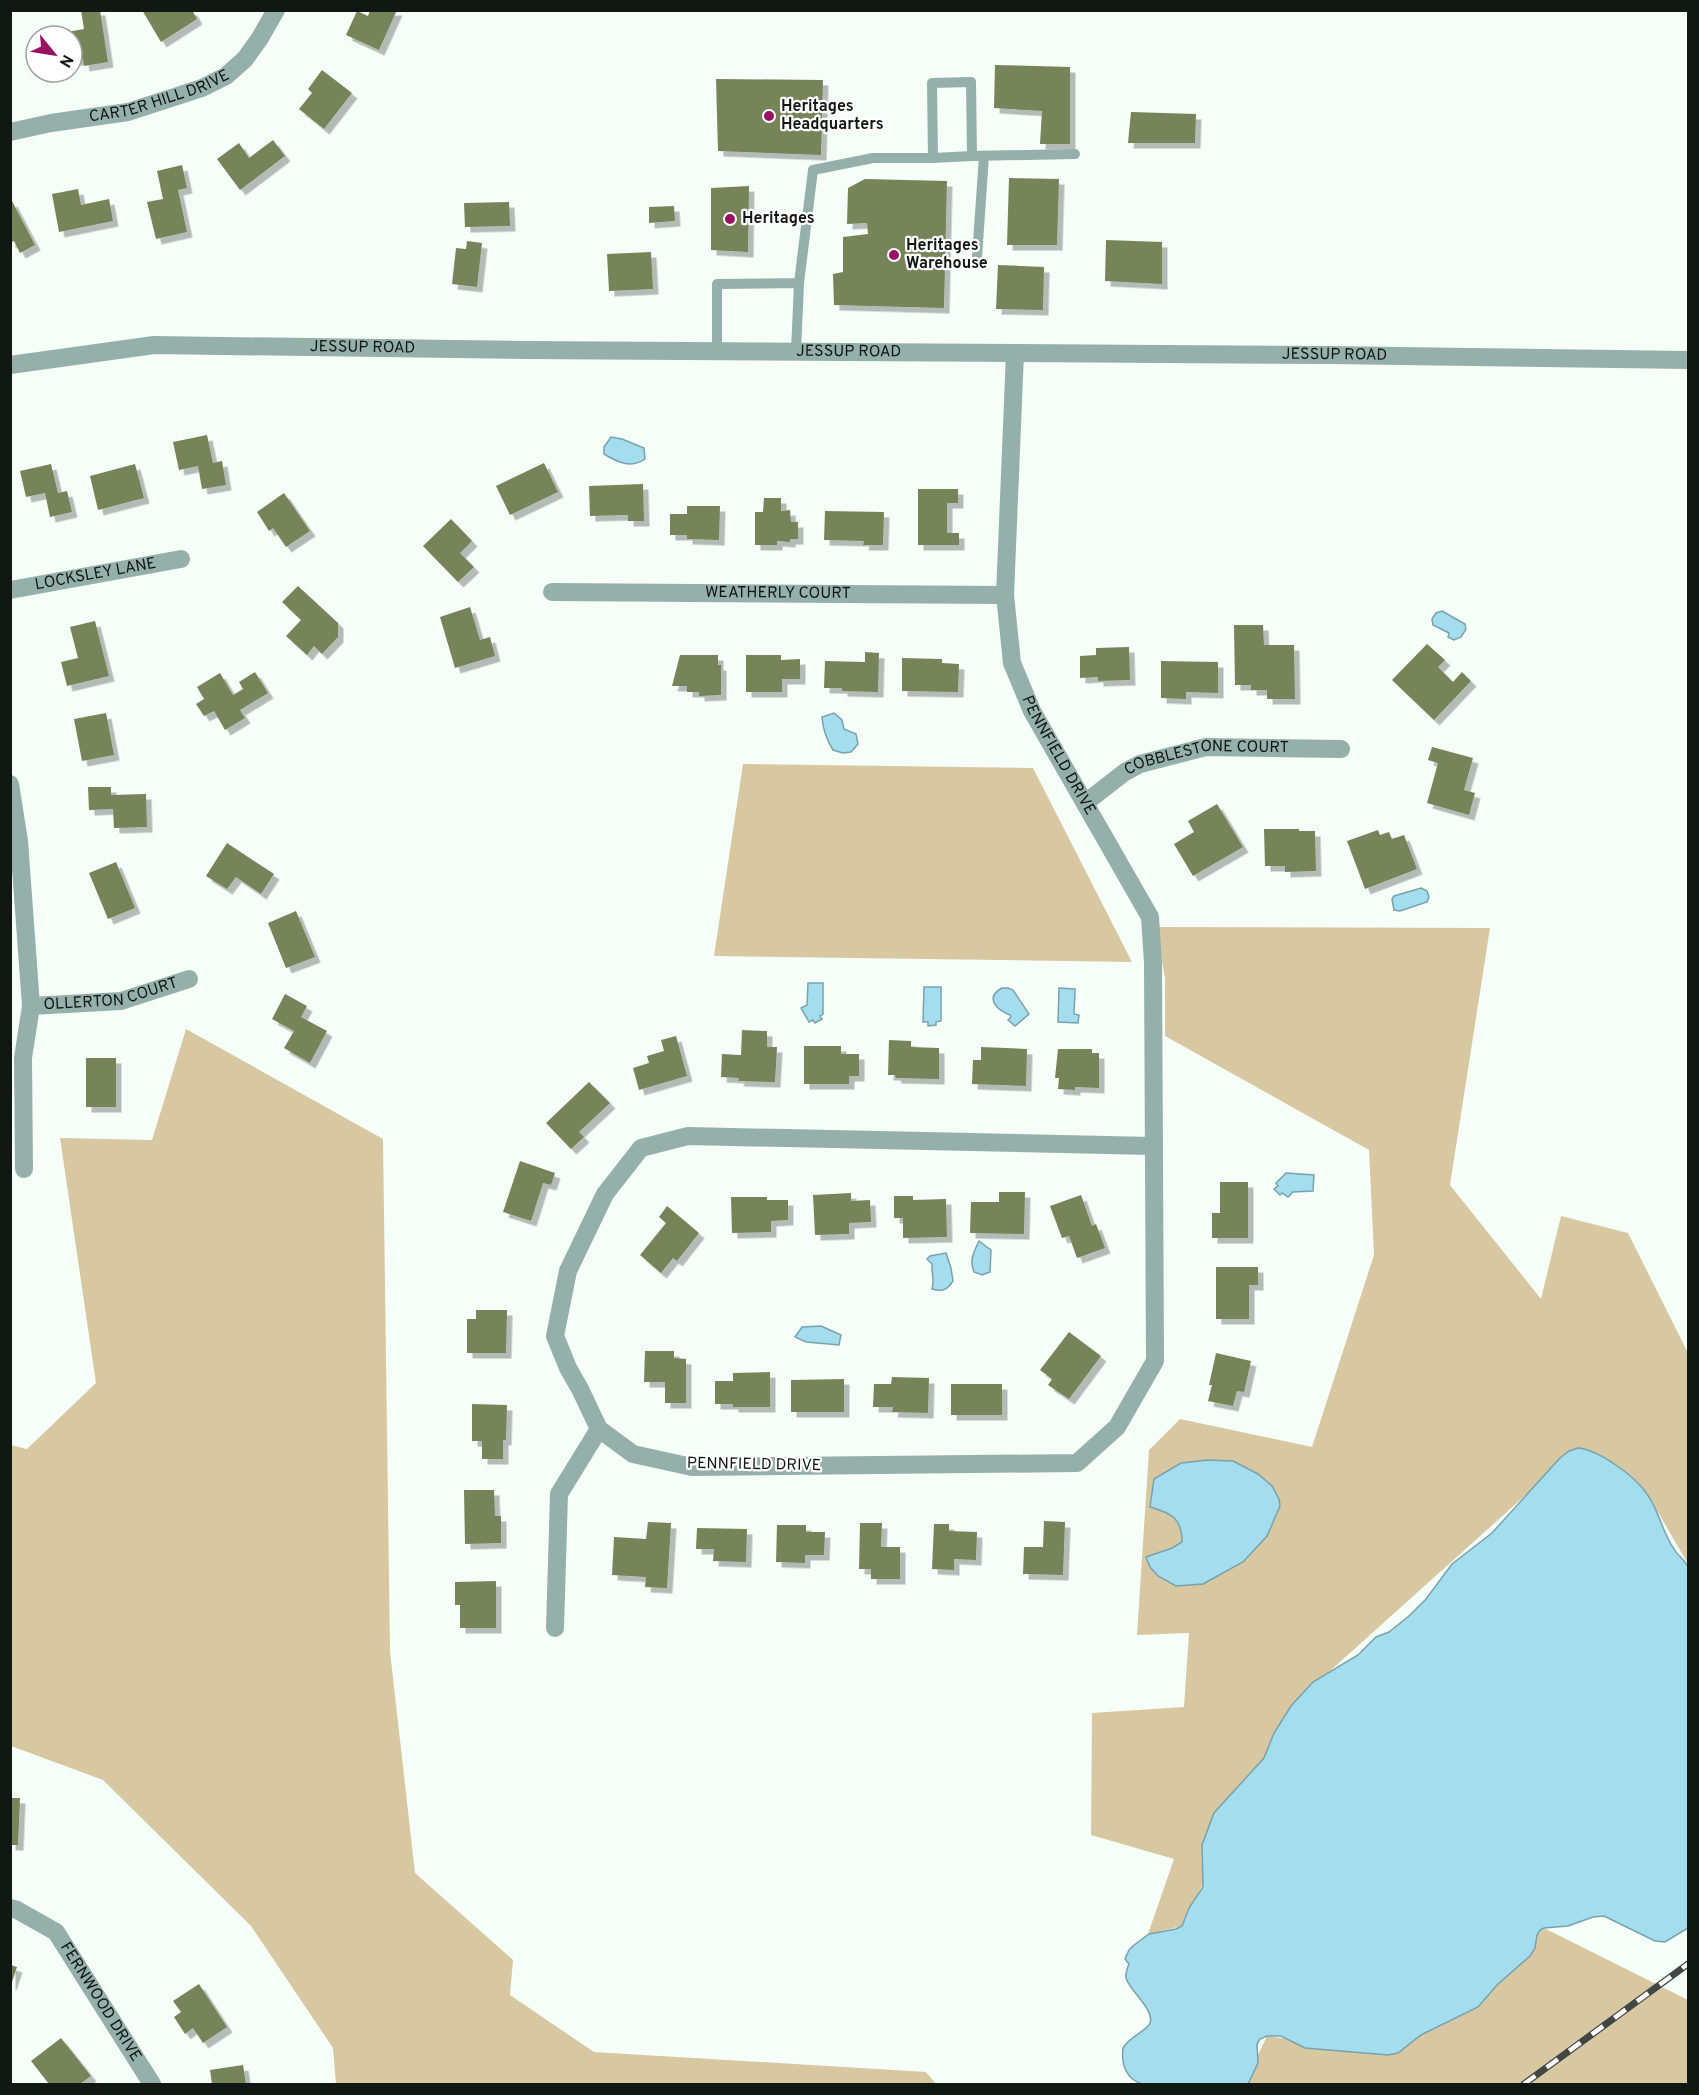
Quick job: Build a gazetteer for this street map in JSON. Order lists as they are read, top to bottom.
{
  "streets": {
    "street": [
      "CARTER HILL DRIVE",
      "JESSUP ROAD",
      "LOCKSLEY LANE",
      "WEATHERLY COURT",
      "PENNFIELD DRIVE",
      "COBBLESTONE COURT",
      "OLLERTON COURT",
      "FERNWOOD DRIVE"
    ]
  },
  "crossings": [
    ["JESSUP ROAD", "PENNFIELD DRIVE"],
    ["WEATHERLY COURT", "PENNFIELD DRIVE"],
    ["PENNFIELD DRIVE", "COBBLESTONE COURT"]
  ],
  "places": ["Heritages Headquarters", "Heritages", "Heritages Warehouse"],
  "north": "bottom right"
}
